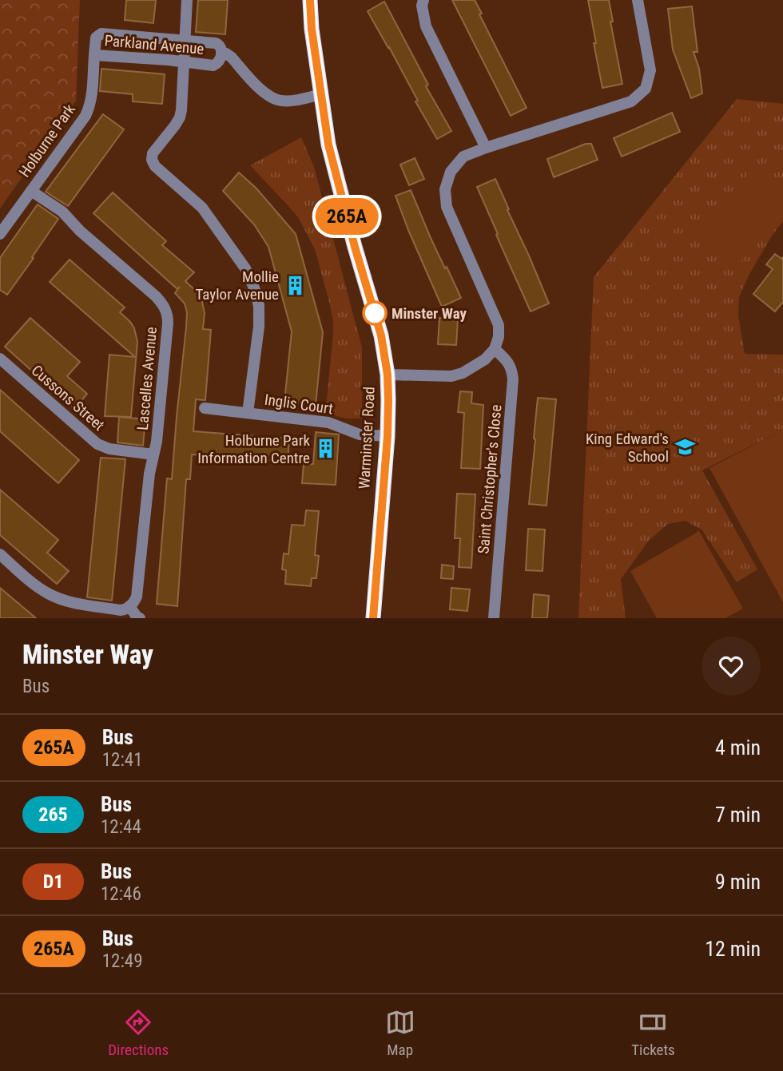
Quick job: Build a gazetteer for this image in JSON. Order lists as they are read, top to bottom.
{
  "streets": {
    "highway": ["Warminster Road"],
    "street": [
      "Parkland Avenue",
      "Holburne Park",
      "Lascelles Avenue",
      "Cussons Street",
      "Inglis Court",
      "Saint Christopher's Close"
    ]
  },
  "crossings": [
    ["Parkland Avenue", "Holburne Park"],
    ["Parkland Avenue", "Warminster Road"],
    ["Holburne Park", "Lascelles Avenue"],
    ["Lascelles Avenue", "Cussons Street"],
    ["Inglis Court", "Warminster Road"]
  ],
  "places": {
    "building": ["Mollie Taylor Avenue", "Holburne Park Information Centre"],
    "other": ["Minster Way"],
    "school or university": ["King Edward's School"]
  },
  "lines": ["bus line 265A"],
  "page": {
    "on_map": "265A",
    "heading": ["Minster Way", "Bus"],
    "list": [
      {
        "mark": "265A",
        "name": "Bus",
        "note": "12:41",
        "value": "4 min"
      },
      {
        "mark": "265",
        "name": "Bus",
        "note": "12:44",
        "value": "7 min"
      },
      {
        "mark": "D1",
        "name": "Bus",
        "note": "12:46",
        "value": "9 min"
      },
      {
        "mark": "265A",
        "name": "Bus",
        "note": "12:49",
        "value": "12 min"
      }
    ],
    "tabs": ["Directions", "Map", "Tickets"]
  }
}
